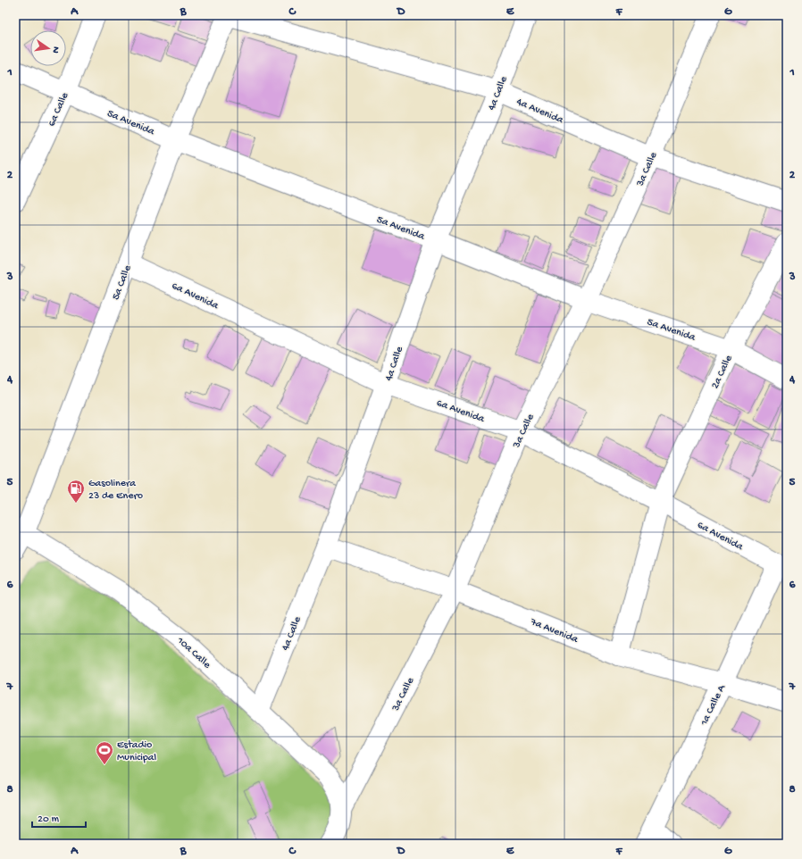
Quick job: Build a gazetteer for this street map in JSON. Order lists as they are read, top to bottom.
{
  "streets": {
    "street": [
      "4a Calle",
      "6a Calle",
      "4a Avenida",
      "5a Avenida",
      "3a Calle",
      "5a Calle",
      "6a Avenida",
      "2a Calle",
      "7a Avenida",
      "10a Calle",
      "1a Calle A"
    ]
  },
  "crossings": [
    ["4a Calle", "4a Avenida"],
    ["4a Calle", "5a Avenida"],
    ["4a Calle", "6a Avenida"],
    ["4a Calle", "7a Avenida"],
    ["4a Calle", "10a Calle"],
    ["6a Calle", "5a Avenida"],
    ["4a Avenida", "3a Calle"],
    ["4a Avenida", "5a Calle"],
    ["5a Avenida", "3a Calle"],
    ["5a Avenida", "5a Calle"],
    ["5a Avenida", "2a Calle"],
    ["3a Calle", "6a Avenida"],
    ["3a Calle", "7a Avenida"],
    ["3a Calle", "10a Calle"],
    ["5a Calle", "6a Avenida"],
    ["5a Calle", "10a Calle"],
    ["6a Avenida", "2a Calle"],
    ["6a Avenida", "1a Calle A"],
    ["2a Calle", "7a Avenida"],
    ["7a Avenida", "1a Calle A"]
  ],
  "places": {
    "fuel station": ["Gasolinera 23 de Enero"],
    "sports": ["Estadio Municipal"]
  },
  "scale_bar": "20 m",
  "north": "right",
  "grid": {
    "columns": [
      "A",
      "B",
      "C",
      "D",
      "E",
      "F",
      "G"
    ],
    "rows": [
      "1",
      "2",
      "3",
      "4",
      "5",
      "6",
      "7",
      "8"
    ]
  }
}
